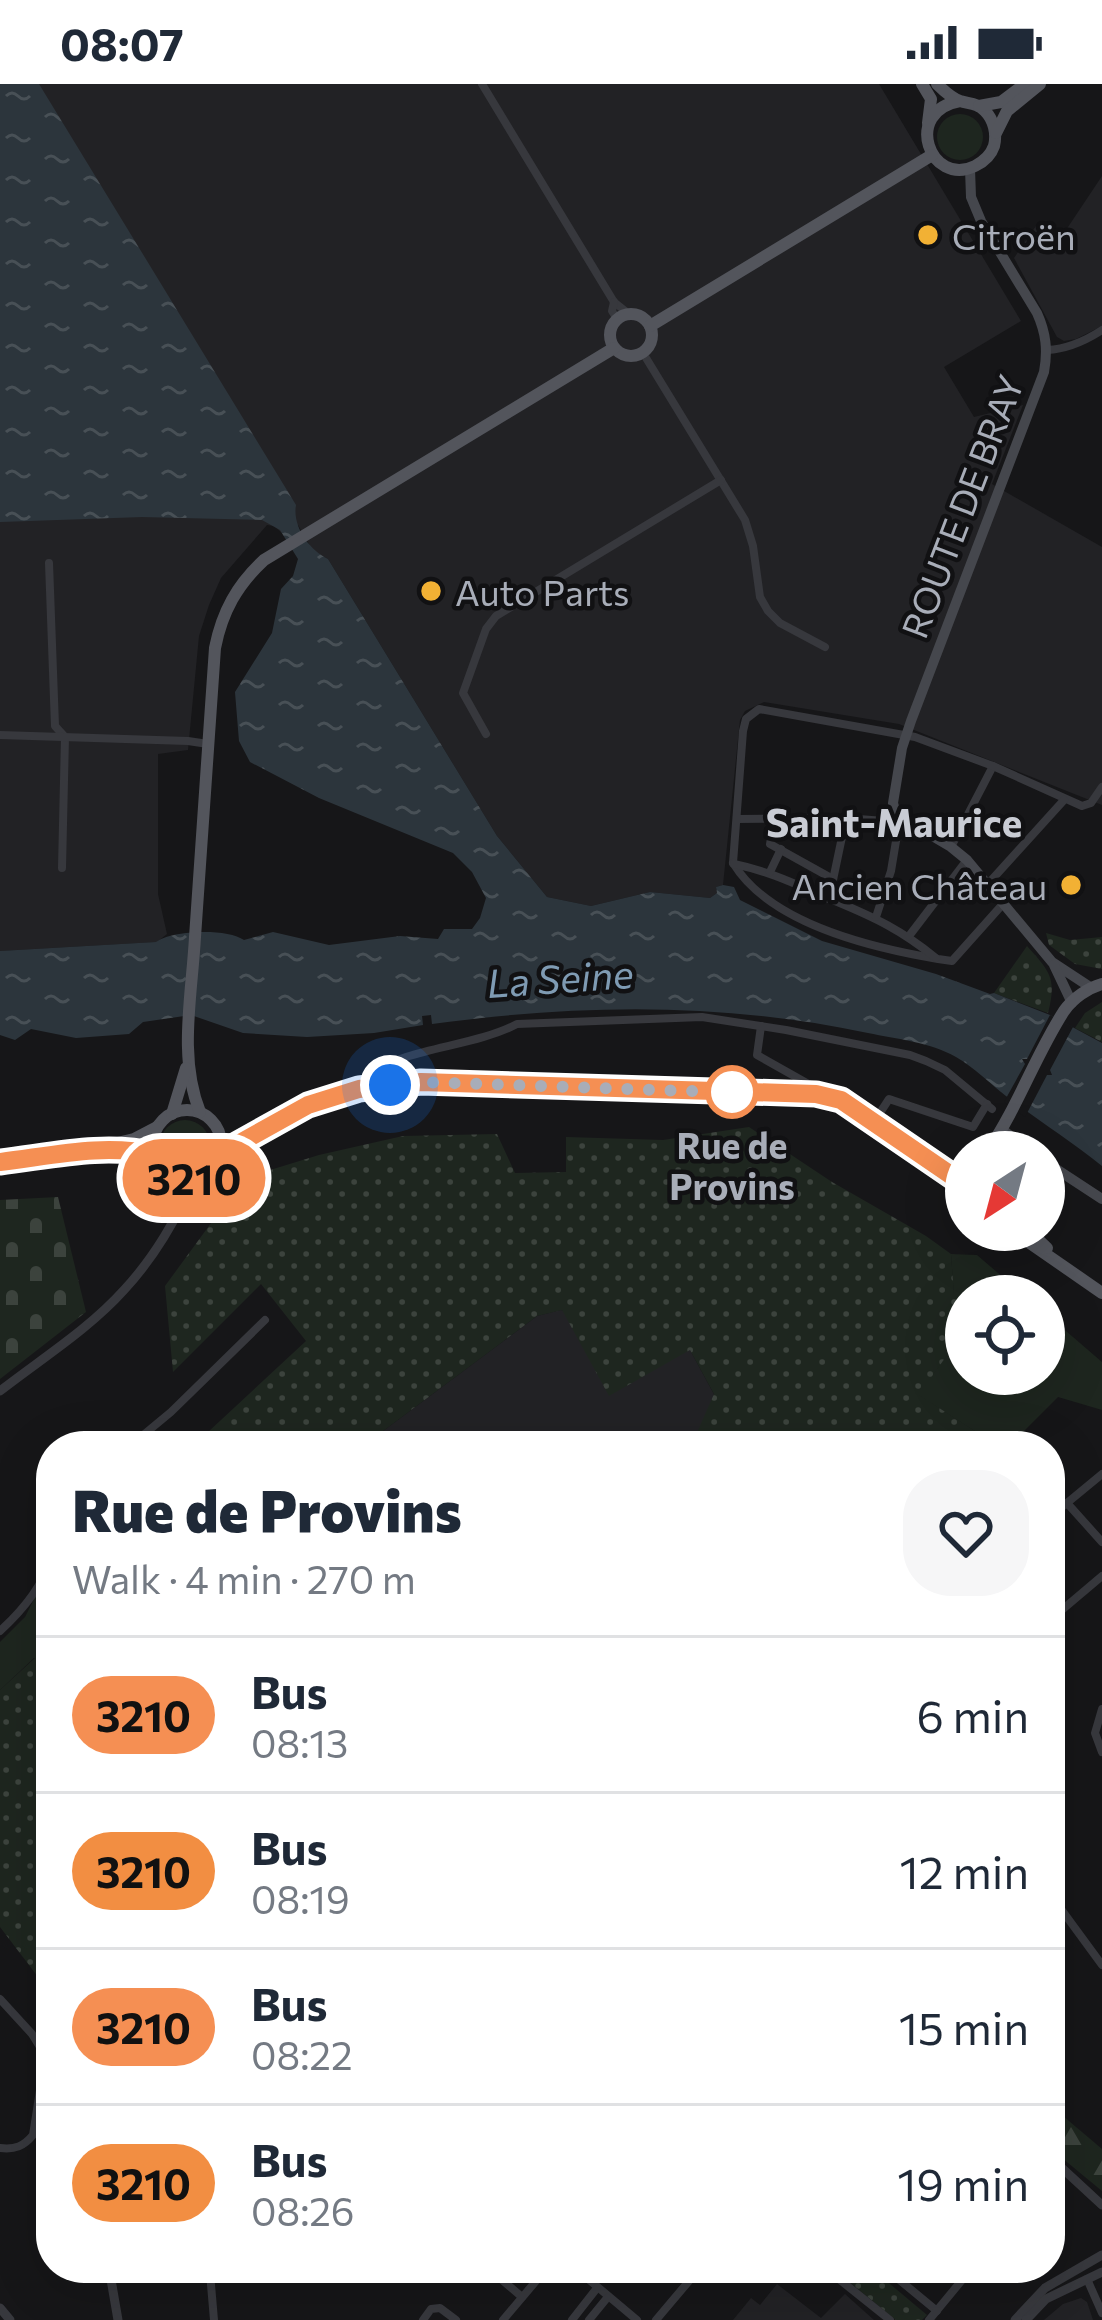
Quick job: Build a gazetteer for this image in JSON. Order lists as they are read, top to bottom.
{
  "streets": {
    "main road": ["ROUTE DE BRAY"]
  },
  "districts": ["Saint-Maurice"],
  "water": ["La Seine"],
  "places": [
    "Citroën",
    "Auto Parts",
    "Ancien Château",
    "Rue de Provins"
  ],
  "lines": ["bus line 3210"],
  "north": "bottom left",
  "page": {
    "status": "08:07",
    "on_map": "3210",
    "heading": ["Rue de Provins", "Walk · 4 min · 270 m"],
    "list": [
      {
        "mark": "3210",
        "name": "Bus",
        "note": "08:13",
        "value": "6 min"
      },
      {
        "mark": "3210",
        "name": "Bus",
        "note": "08:19",
        "value": "12 min"
      },
      {
        "mark": "3210",
        "name": "Bus",
        "note": "08:22",
        "value": "15 min"
      },
      {
        "mark": "3210",
        "name": "Bus",
        "note": "08:26",
        "value": "19 min"
      }
    ]
  }
}
